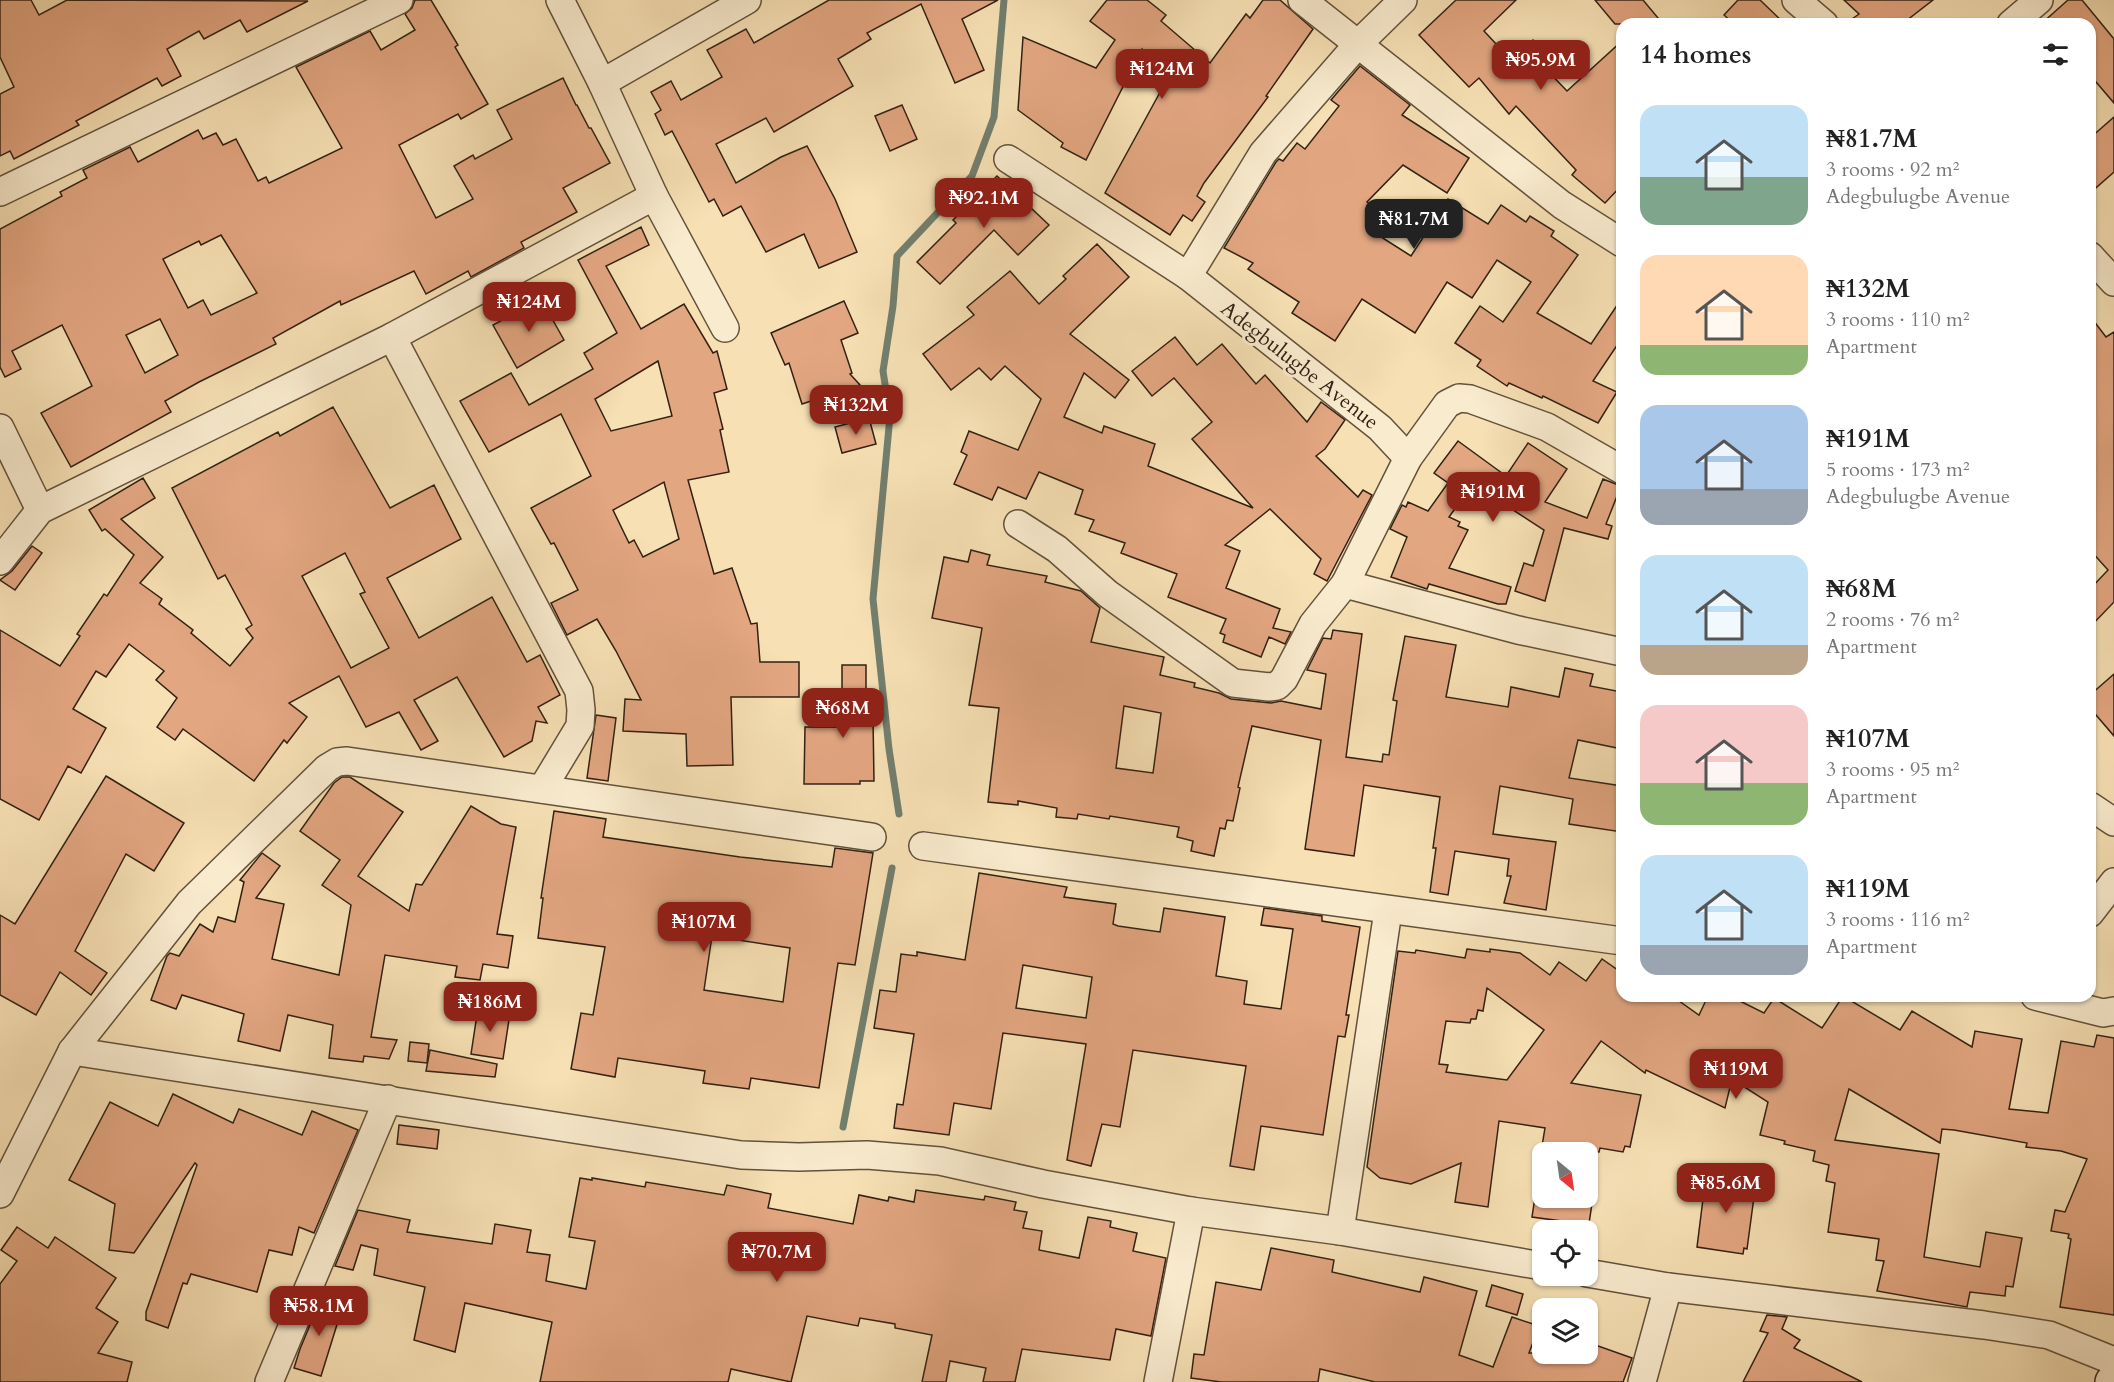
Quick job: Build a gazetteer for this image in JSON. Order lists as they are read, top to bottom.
{
  "streets": {
    "street": ["Adegbulugbe Avenue"]
  },
  "north": "bottom right",
  "page": {
    "heading": "14 homes",
    "price": [
      "₦95.9M",
      "₦124M",
      "₦92.1M",
      "₦81.7M",
      "₦124M",
      "₦132M",
      "₦191M",
      "₦68M",
      "₦107M",
      "₦186M",
      "₦119M",
      "₦85.6M",
      "₦70.7M",
      "₦58.1M"
    ],
    "list": [
      {
        "name": "₦81.7M",
        "note": "3 rooms · 92 m² · Adegbulugbe Avenue"
      },
      {
        "name": "₦132M",
        "note": "3 rooms · 110 m² · Apartment"
      },
      {
        "name": "₦191M",
        "note": "5 rooms · 173 m² · Adegbulugbe Avenue"
      },
      {
        "name": "₦68M",
        "note": "2 rooms · 76 m² · Apartment"
      },
      {
        "name": "₦107M",
        "note": "3 rooms · 95 m² · Apartment"
      },
      {
        "name": "₦119M",
        "note": "3 rooms · 116 m² · Apartment"
      }
    ]
  }
}
